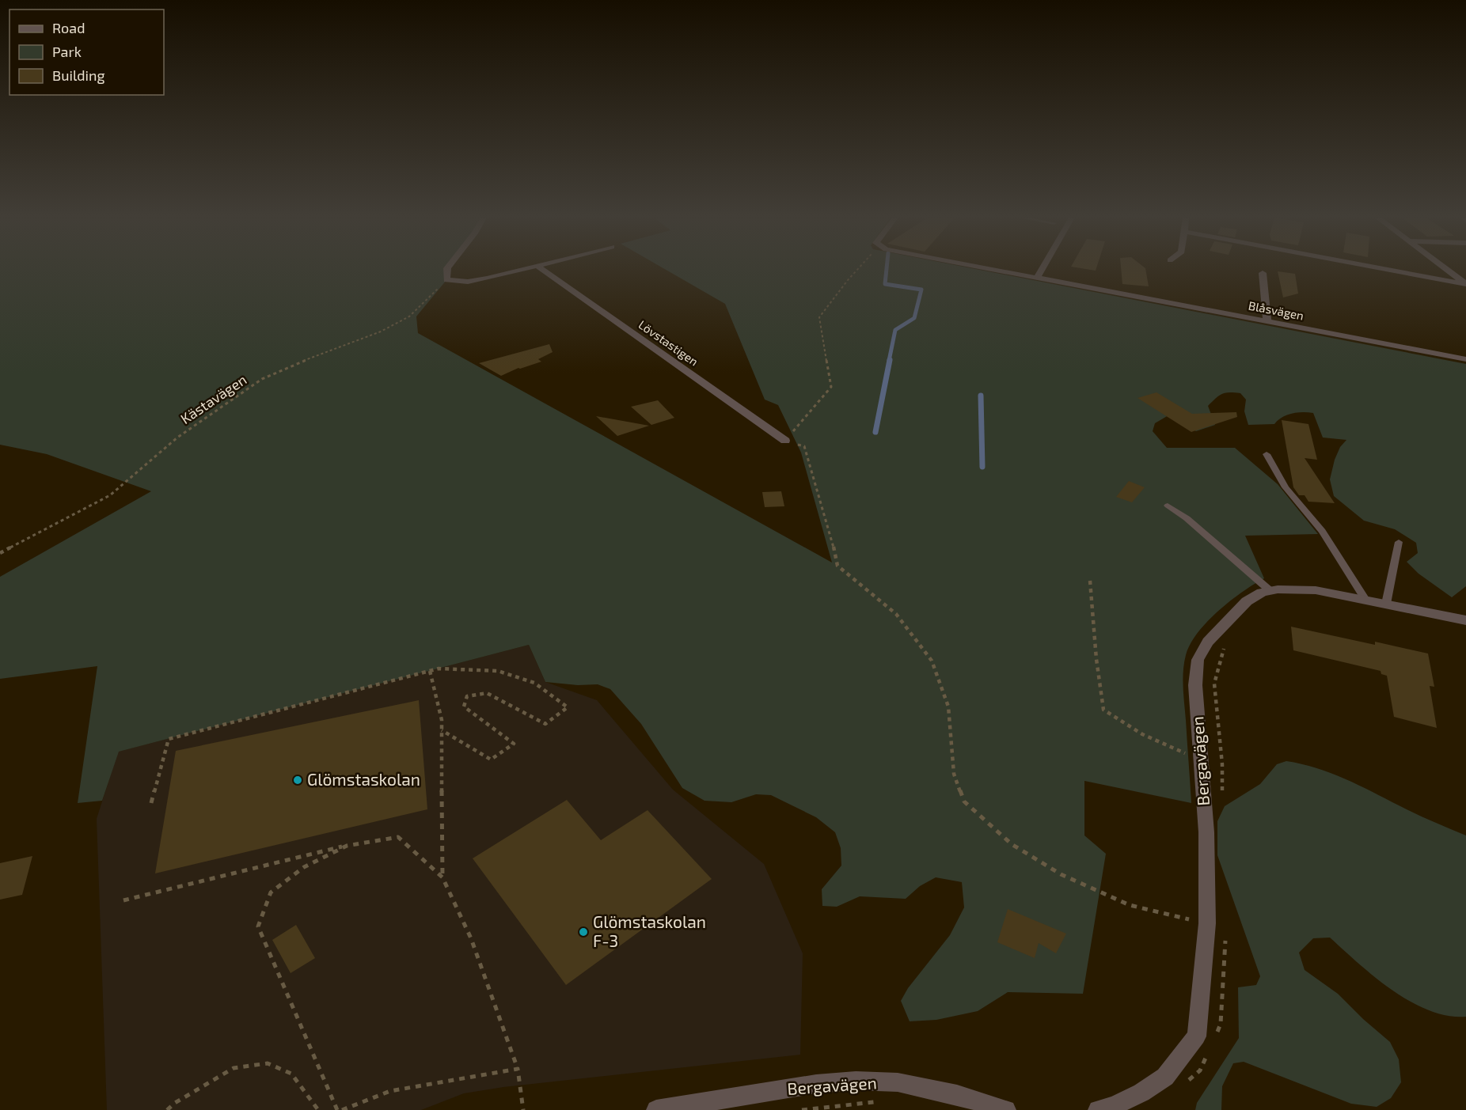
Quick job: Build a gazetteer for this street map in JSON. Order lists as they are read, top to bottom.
{
  "streets": {
    "street": ["Blåsvägen", "Lövstastigen", "Bergavägen"],
    "path": ["Kästavägen"]
  },
  "places": ["Glömstaskolan", "Glömstaskolan F-3"],
  "legend": ["Road", "Park", "Building"]
}
